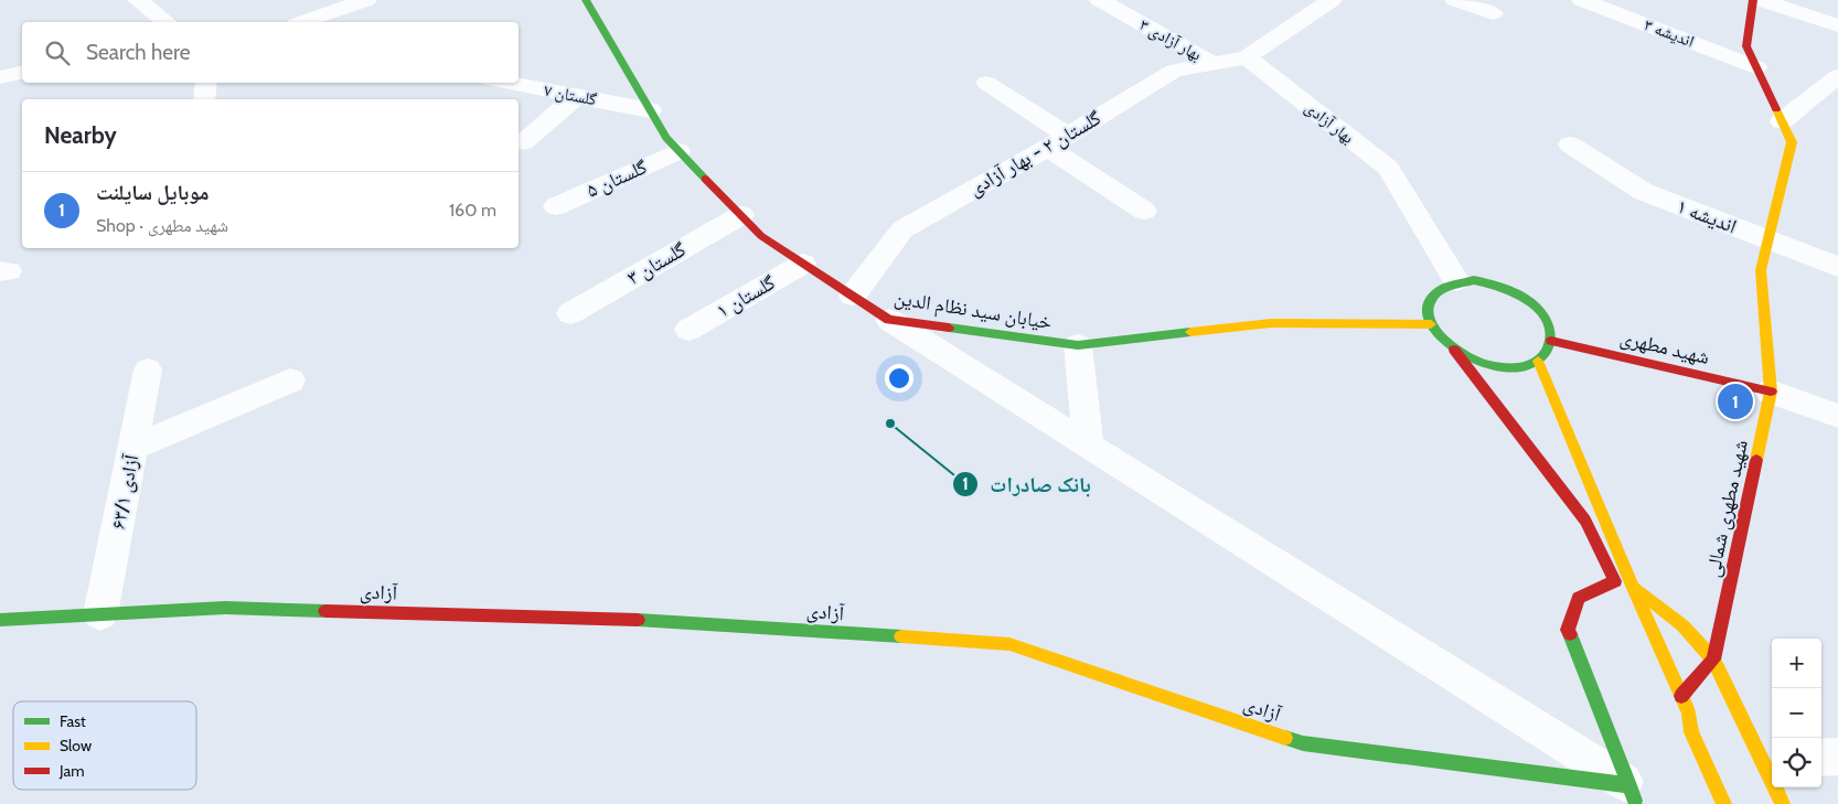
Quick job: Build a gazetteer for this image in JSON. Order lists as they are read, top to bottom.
{
  "streets": {
    "main road": [
      "خیابان سید نظام الدین",
      "شهید مطهری",
      "شهید مطهری شمالی",
      "آزادی"
    ],
    "street": [
      "اندیشه ۳",
      "بهار آزادی ۳",
      "گلستان ۷",
      "بهار آزادی",
      "گلستان ۲ - بهار آزادی",
      "گلستان ۵",
      "اندیشه ۱",
      "گلستان ۳",
      "گلستان ۱",
      "آزادی ۶۳/۱"
    ]
  },
  "crossings": [
    ["اندیشه ۳", "شهید مطهری شمالی"],
    ["بهار آزادی ۳", "گلستان ۲ - بهار آزادی"],
    ["گلستان ۷", "خیابان سید نظام الدین"],
    ["بهار آزادی", "گلستان ۲ - بهار آزادی"],
    ["بهار آزادی", "خیابان سید نظام الدین"],
    ["بهار آزادی", "شهید مطهری"],
    ["گلستان ۲ - بهار آزادی", "خیابان سید نظام الدین"],
    ["گلستان ۵", "خیابان سید نظام الدین"],
    ["اندیشه ۱", "شهید مطهری شمالی"],
    ["گلستان ۳", "خیابان سید نظام الدین"],
    ["گلستان ۱", "خیابان سید نظام الدین"],
    ["خیابان سید نظام الدین", "شهید مطهری"],
    ["شهید مطهری", "شهید مطهری شمالی"],
    ["آزادی ۶۳/۱", "آزادی"]
  ],
  "places": ["بانک صادرات"],
  "legend": ["Fast", "Slow", "Jam"],
  "page": {
    "search": "Search here",
    "heading": "Nearby",
    "list": [
      {
        "mark": "1",
        "name": "موبایل سایلنت",
        "note": "Shop · شهید مطهری",
        "value": "160 m"
      }
    ],
    "pins": "1",
    "map_buttons": ["+", "−"]
  }
}
